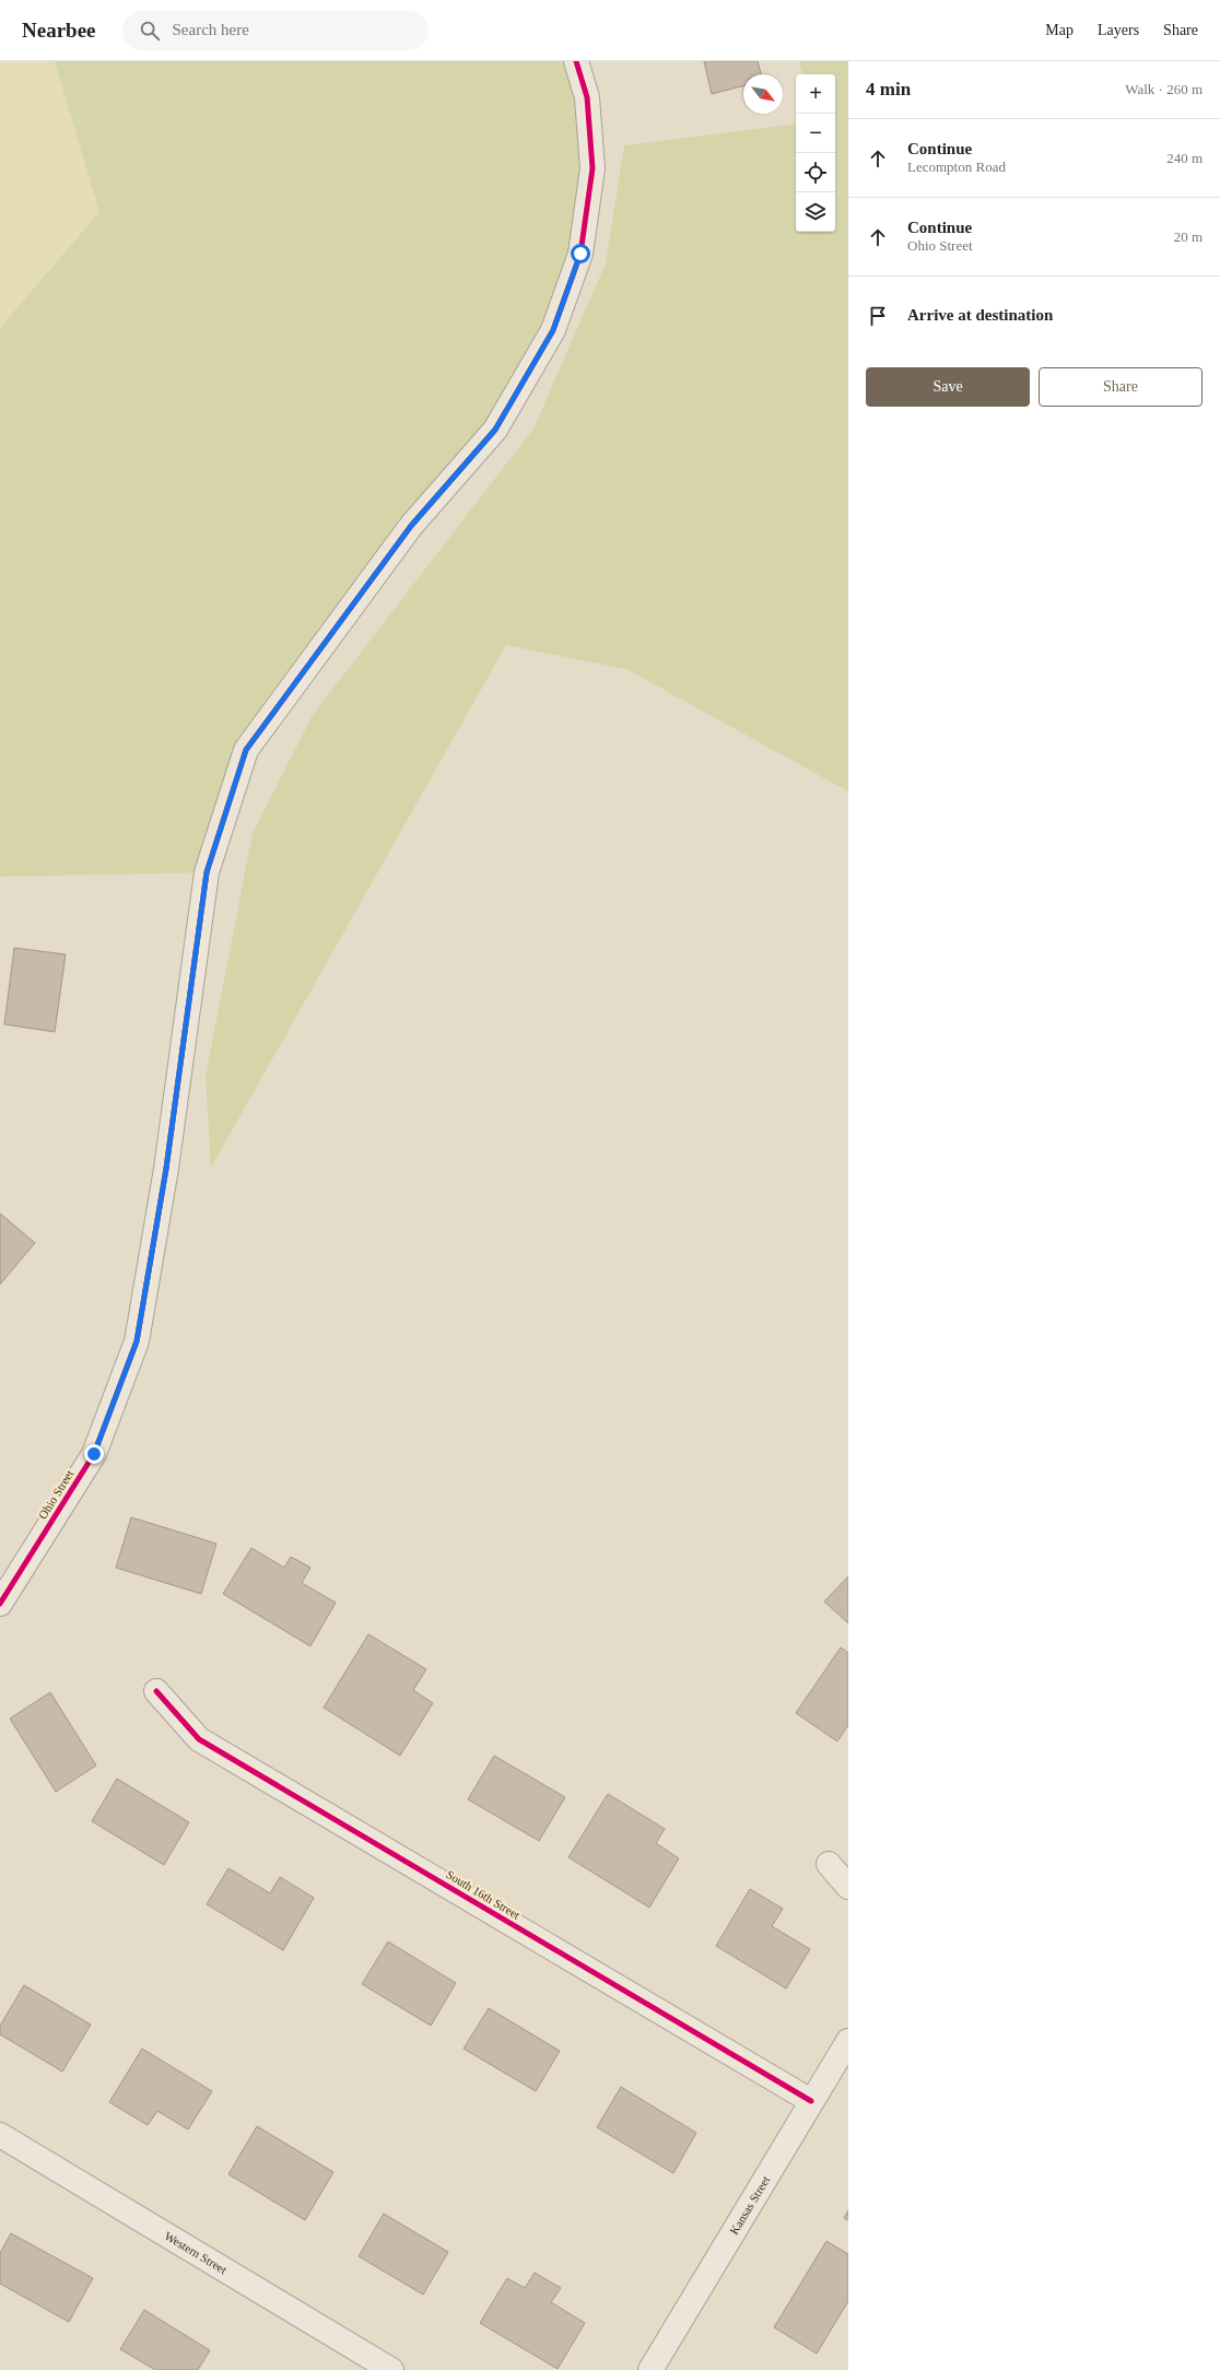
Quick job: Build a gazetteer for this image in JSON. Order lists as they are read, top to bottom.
{
  "streets": {
    "street": [
      "Ohio Street",
      "South 16th Street",
      "Kansas Street",
      "Western Street"
    ]
  },
  "crossings": [
    ["South 16th Street", "Kansas Street"]
  ],
  "north": "bottom right",
  "page": {
    "header": "Nearbee",
    "search": "Search here",
    "nav": ["Map", "Layers", "Share"],
    "heading": ["4 min", "Walk · 260 m"],
    "map_buttons": ["+", "−"],
    "list": [
      ["Continue", "Lecompton Road", "240 m"],
      ["Continue", "Ohio Street", "20 m"],
      "Arrive at destination"
    ],
    "buttons": ["Save", "Share"]
  }
}
